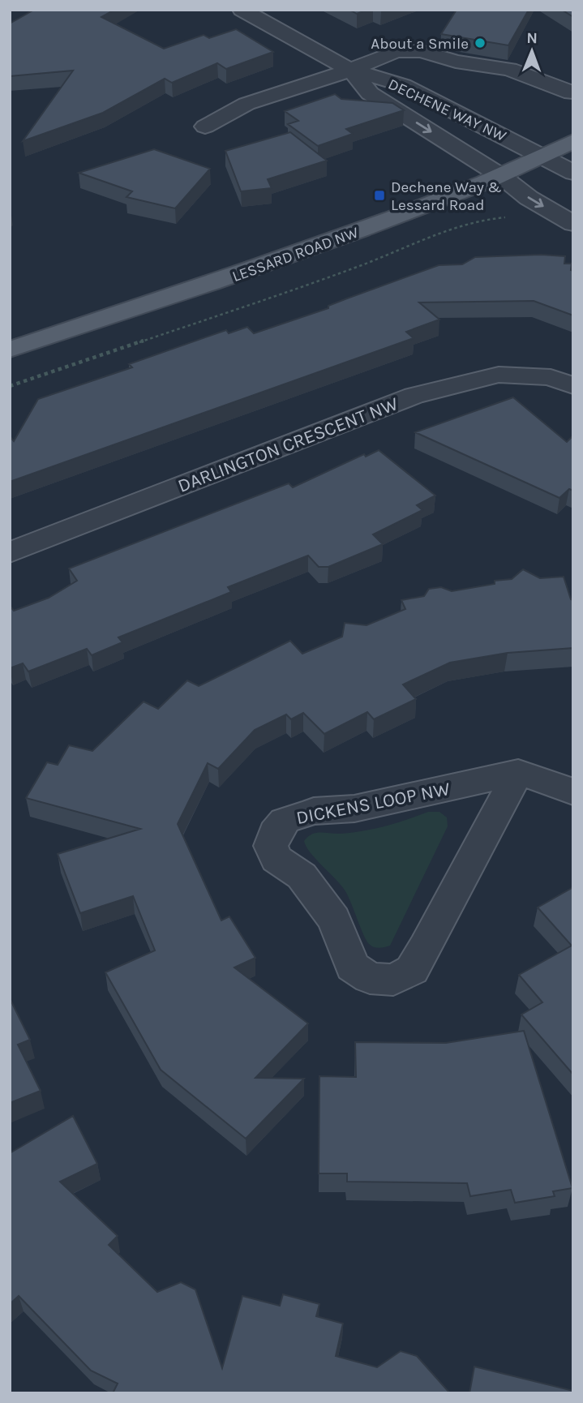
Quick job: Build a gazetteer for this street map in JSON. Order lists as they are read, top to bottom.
{
  "streets": {
    "main road": ["LESSARD ROAD NW"],
    "street": ["DECHENE WAY NW", "DARLINGTON CRESCENT NW", "DICKENS LOOP NW"]
  },
  "crossings": [
    ["DECHENE WAY NW", "LESSARD ROAD NW"]
  ],
  "places": {
    "other": ["About a Smile"],
    "transit": ["Dechene Way & Lessard Road"]
  },
  "north": "top"
}
